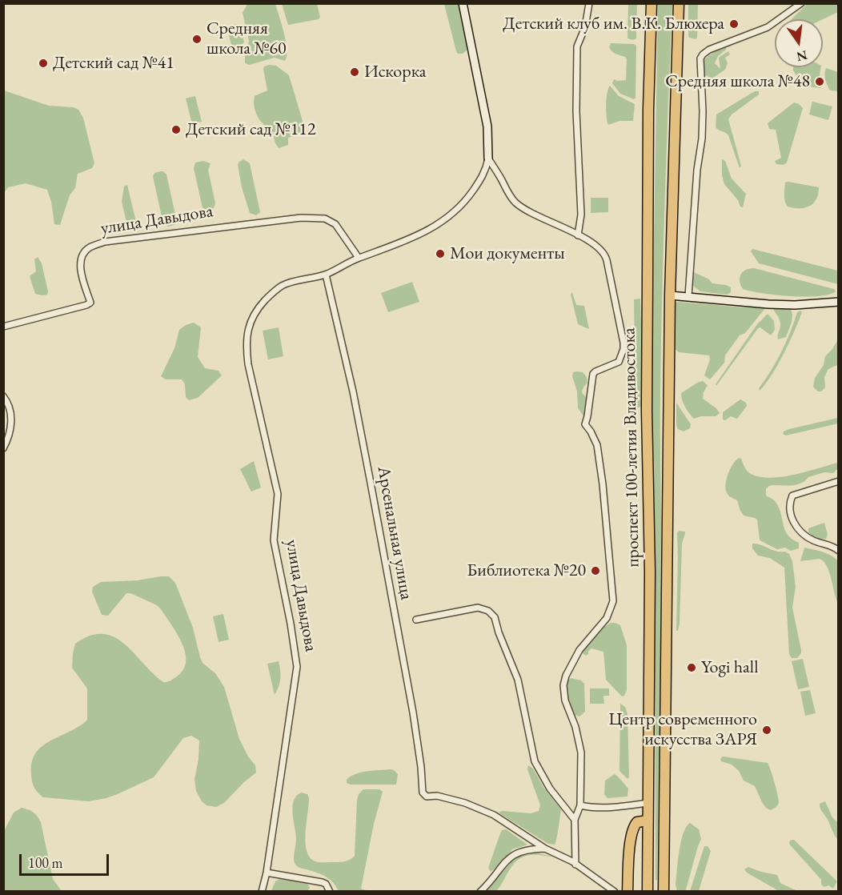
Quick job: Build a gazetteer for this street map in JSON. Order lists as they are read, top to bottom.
{
  "streets": {
    "highway": ["проспект 100-летия Владивостока"],
    "main road": ["улица Давыдова"],
    "street": ["Арсенальная улица"]
  },
  "crossings": [
    ["улица Давыдова", "Арсенальная улица"]
  ],
  "places": [
    "Детский клуб им. В.К. Блюхера",
    "Средняя школа №60",
    "Детский сад №41",
    "Искорка",
    "Средняя школа №48",
    "Детский сад №112",
    "Мои документы",
    "Библиотека №20",
    "Yogi hall",
    "Центр современного искусства ЗАРЯ"
  ],
  "scale_bar": "100 m",
  "north": "bottom"
}
